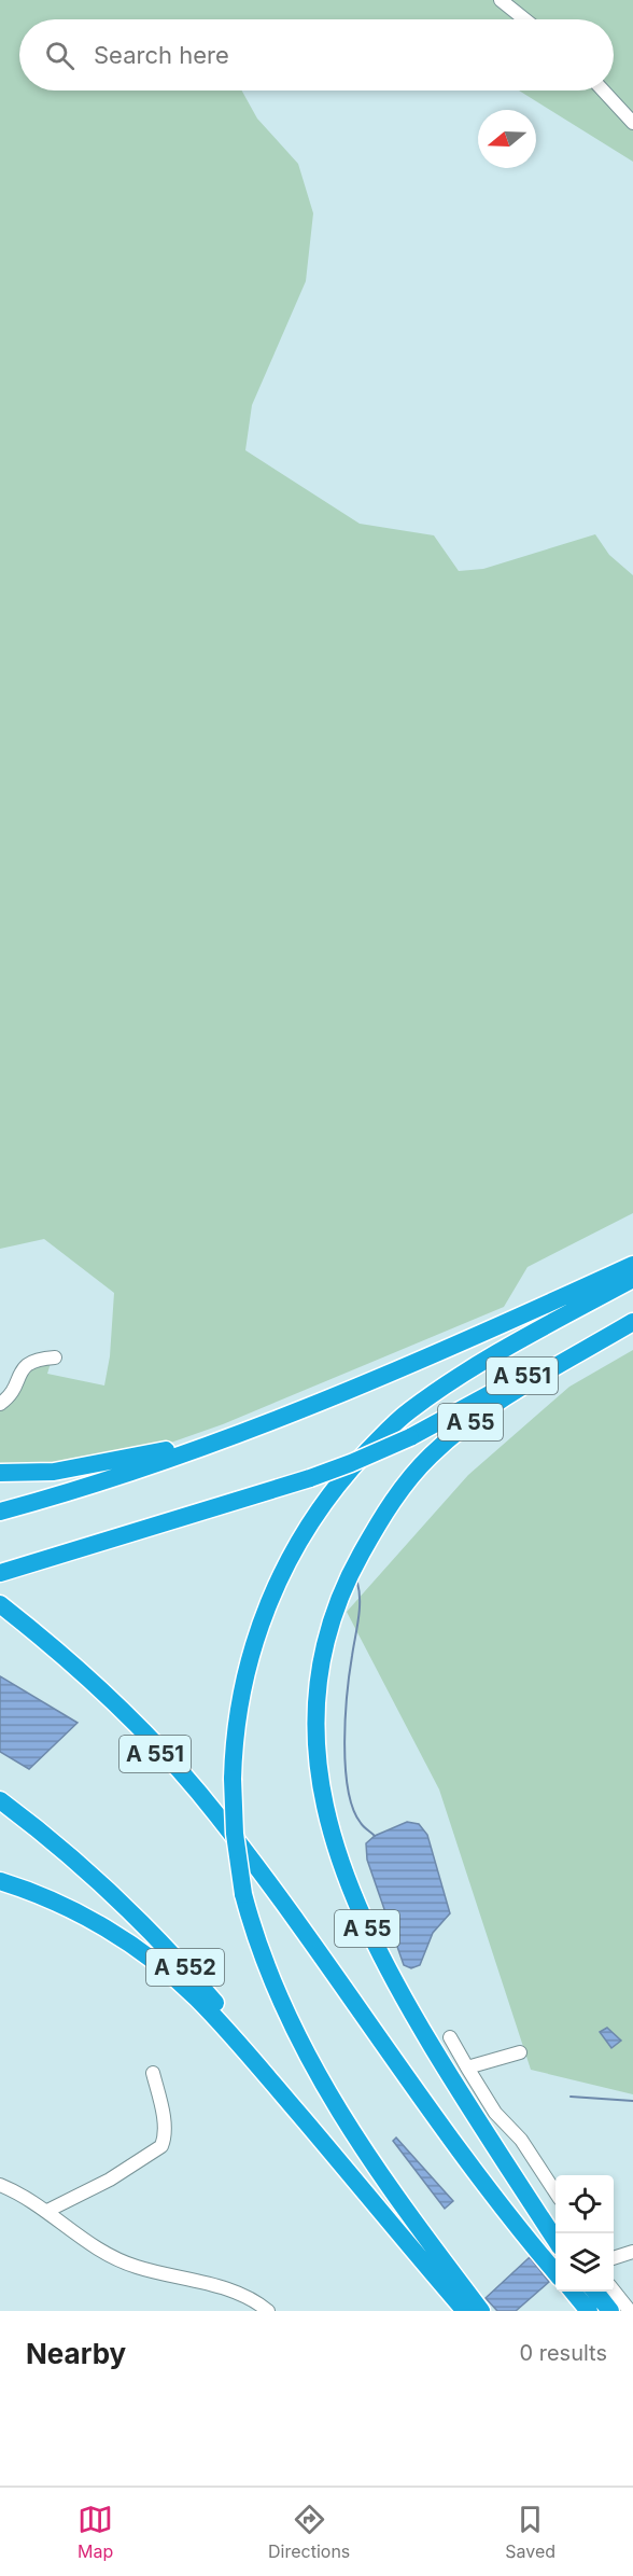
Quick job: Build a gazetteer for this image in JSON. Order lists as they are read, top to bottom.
{
  "streets": {
    "highway": ["A 551", "A 55", "A 552"]
  },
  "north": "left",
  "page": {
    "search": "Search here",
    "heading": ["Nearby", "0 results"],
    "nav": ["Map", "Directions", "Saved"]
  }
}
